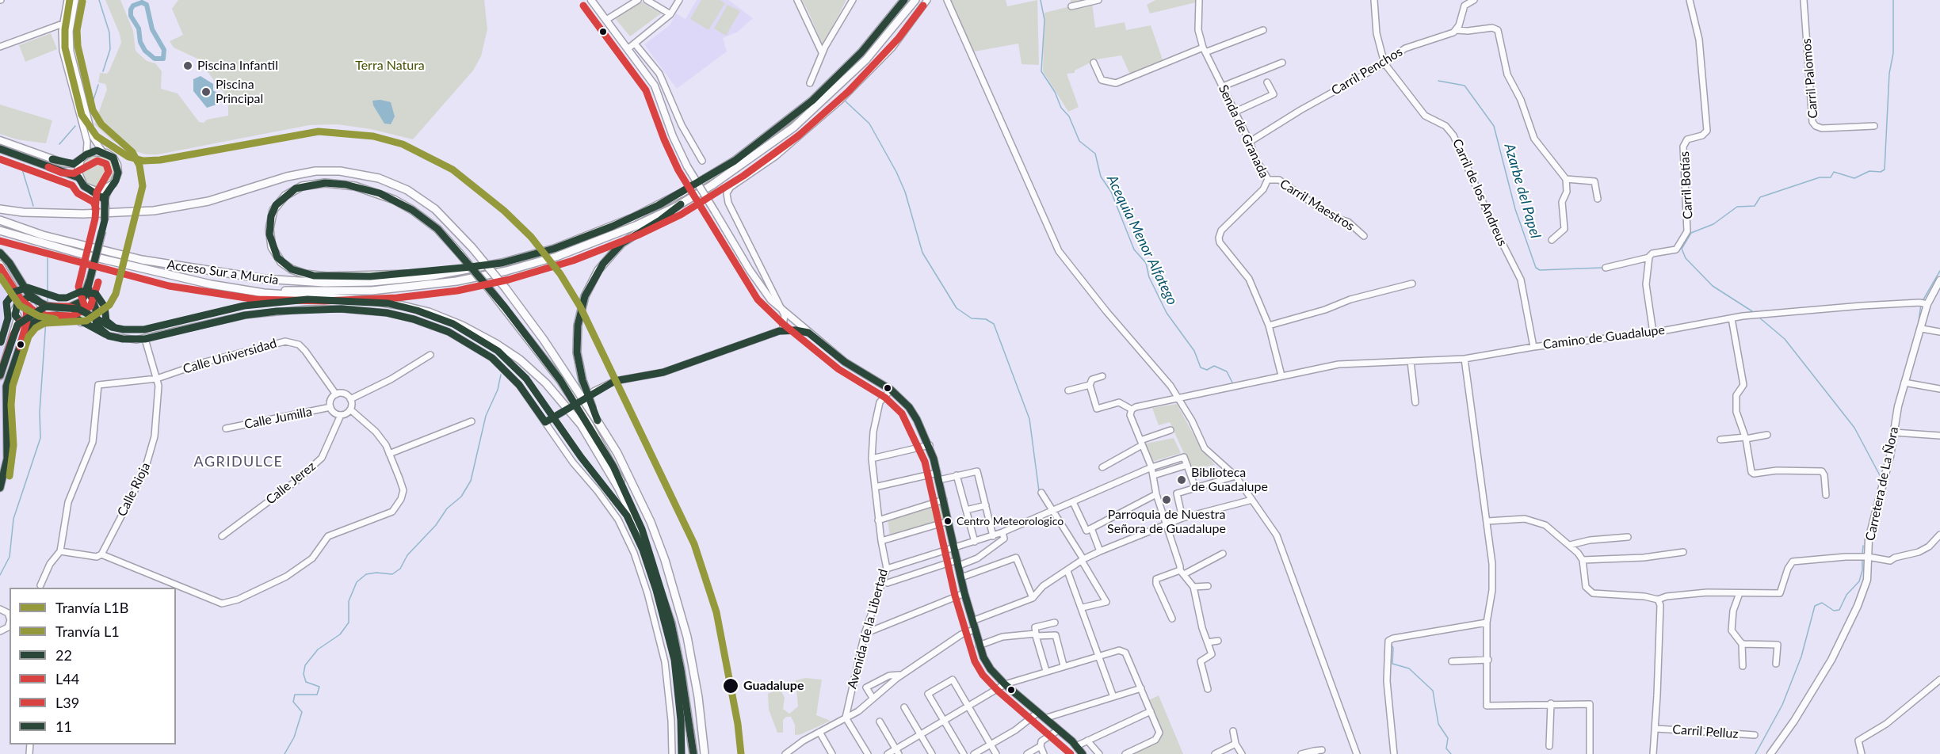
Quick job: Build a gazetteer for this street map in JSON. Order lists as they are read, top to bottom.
{
  "streets": {
    "highway": ["Acceso Sur a Murcia"],
    "main road": ["Carretera de La Ñora"],
    "street": [
      "Carril Penchos",
      "Carril Palomos",
      "Senda de Granada",
      "Carril Botías",
      "Carril de los Andreus",
      "Carril Maestros",
      "Camino de Guadalupe",
      "Calle Universidad",
      "Calle Jumilla",
      "Calle Jerez",
      "Calle Rioja",
      "Avenida de la Libertad",
      "Carril Pelluz"
    ]
  },
  "crossings": [
    ["Carril Penchos", "Senda de Granada"],
    ["Carril Penchos", "Carril de los Andreus"],
    ["Senda de Granada", "Carril Maestros"],
    ["Senda de Granada", "Camino de Guadalupe"],
    ["Carril de los Andreus", "Camino de Guadalupe"],
    ["Camino de Guadalupe", "Carretera de La Ñora"],
    ["Calle Universidad", "Calle Jumilla"],
    ["Calle Universidad", "Calle Jerez"],
    ["Calle Universidad", "Calle Rioja"],
    ["Calle Jumilla", "Calle Jerez"]
  ],
  "districts": ["AGRIDULCE"],
  "water": ["Azarbe del Papel", "Acequia Menor Alfatego"],
  "parks": ["Terra Natura"],
  "places": [
    "Piscina Infantil",
    "Piscina Principal",
    "Biblioteca de Guadalupe",
    "Parroquia de Nuestra Señora de Guadalupe",
    "Centro Meteorologico",
    "Guadalupe"
  ],
  "lines": [
    "tram line L1B",
    "transit line 22",
    "tram line L1",
    "transit line L44",
    "transit line L39",
    "transit line 11"
  ],
  "legend": [
    "Tranvía L1B",
    "Tranvía L1",
    "22",
    "L44",
    "L39",
    "11"
  ]
}
